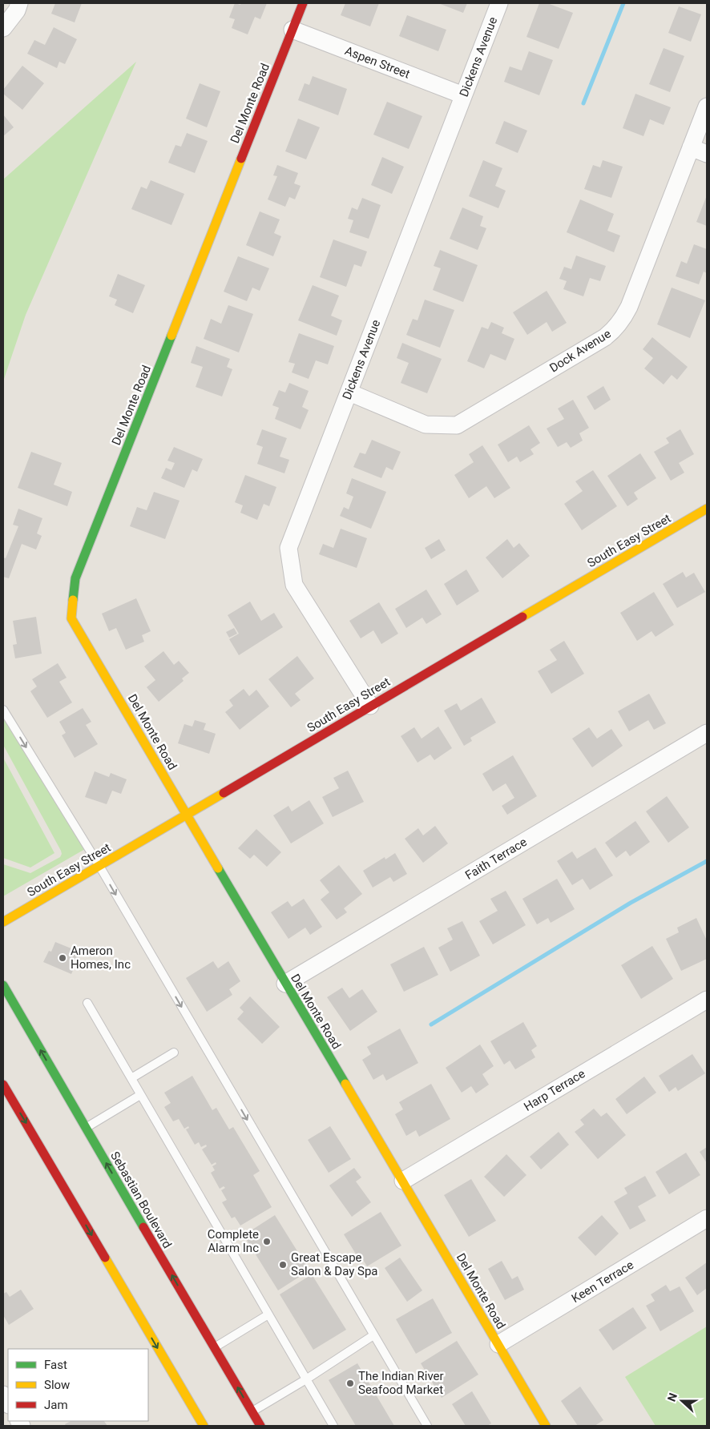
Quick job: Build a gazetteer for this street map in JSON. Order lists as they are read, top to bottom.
{
  "streets": {
    "street": [
      "Dickens Avenue",
      "Aspen Street",
      "Del Monte Road",
      "Dock Avenue",
      "South Easy Street",
      "Faith Terrace",
      "Harp Terrace",
      "Sebastian Boulevard",
      "Keen Terrace"
    ]
  },
  "crossings": [
    ["Dickens Avenue", "Aspen Street"],
    ["Dickens Avenue", "Dock Avenue"],
    ["Dickens Avenue", "South Easy Street"],
    ["Aspen Street", "Del Monte Road"],
    ["Del Monte Road", "South Easy Street"],
    ["Del Monte Road", "Faith Terrace"],
    ["Del Monte Road", "Harp Terrace"],
    ["Del Monte Road", "Keen Terrace"]
  ],
  "places": [
    "Ameron Homes, Inc",
    "Complete Alarm Inc",
    "Great Escape Salon & Day Spa",
    "The Indian River Seafood Market"
  ],
  "legend": ["Fast", "Slow", "Jam"],
  "north": "left"
}
